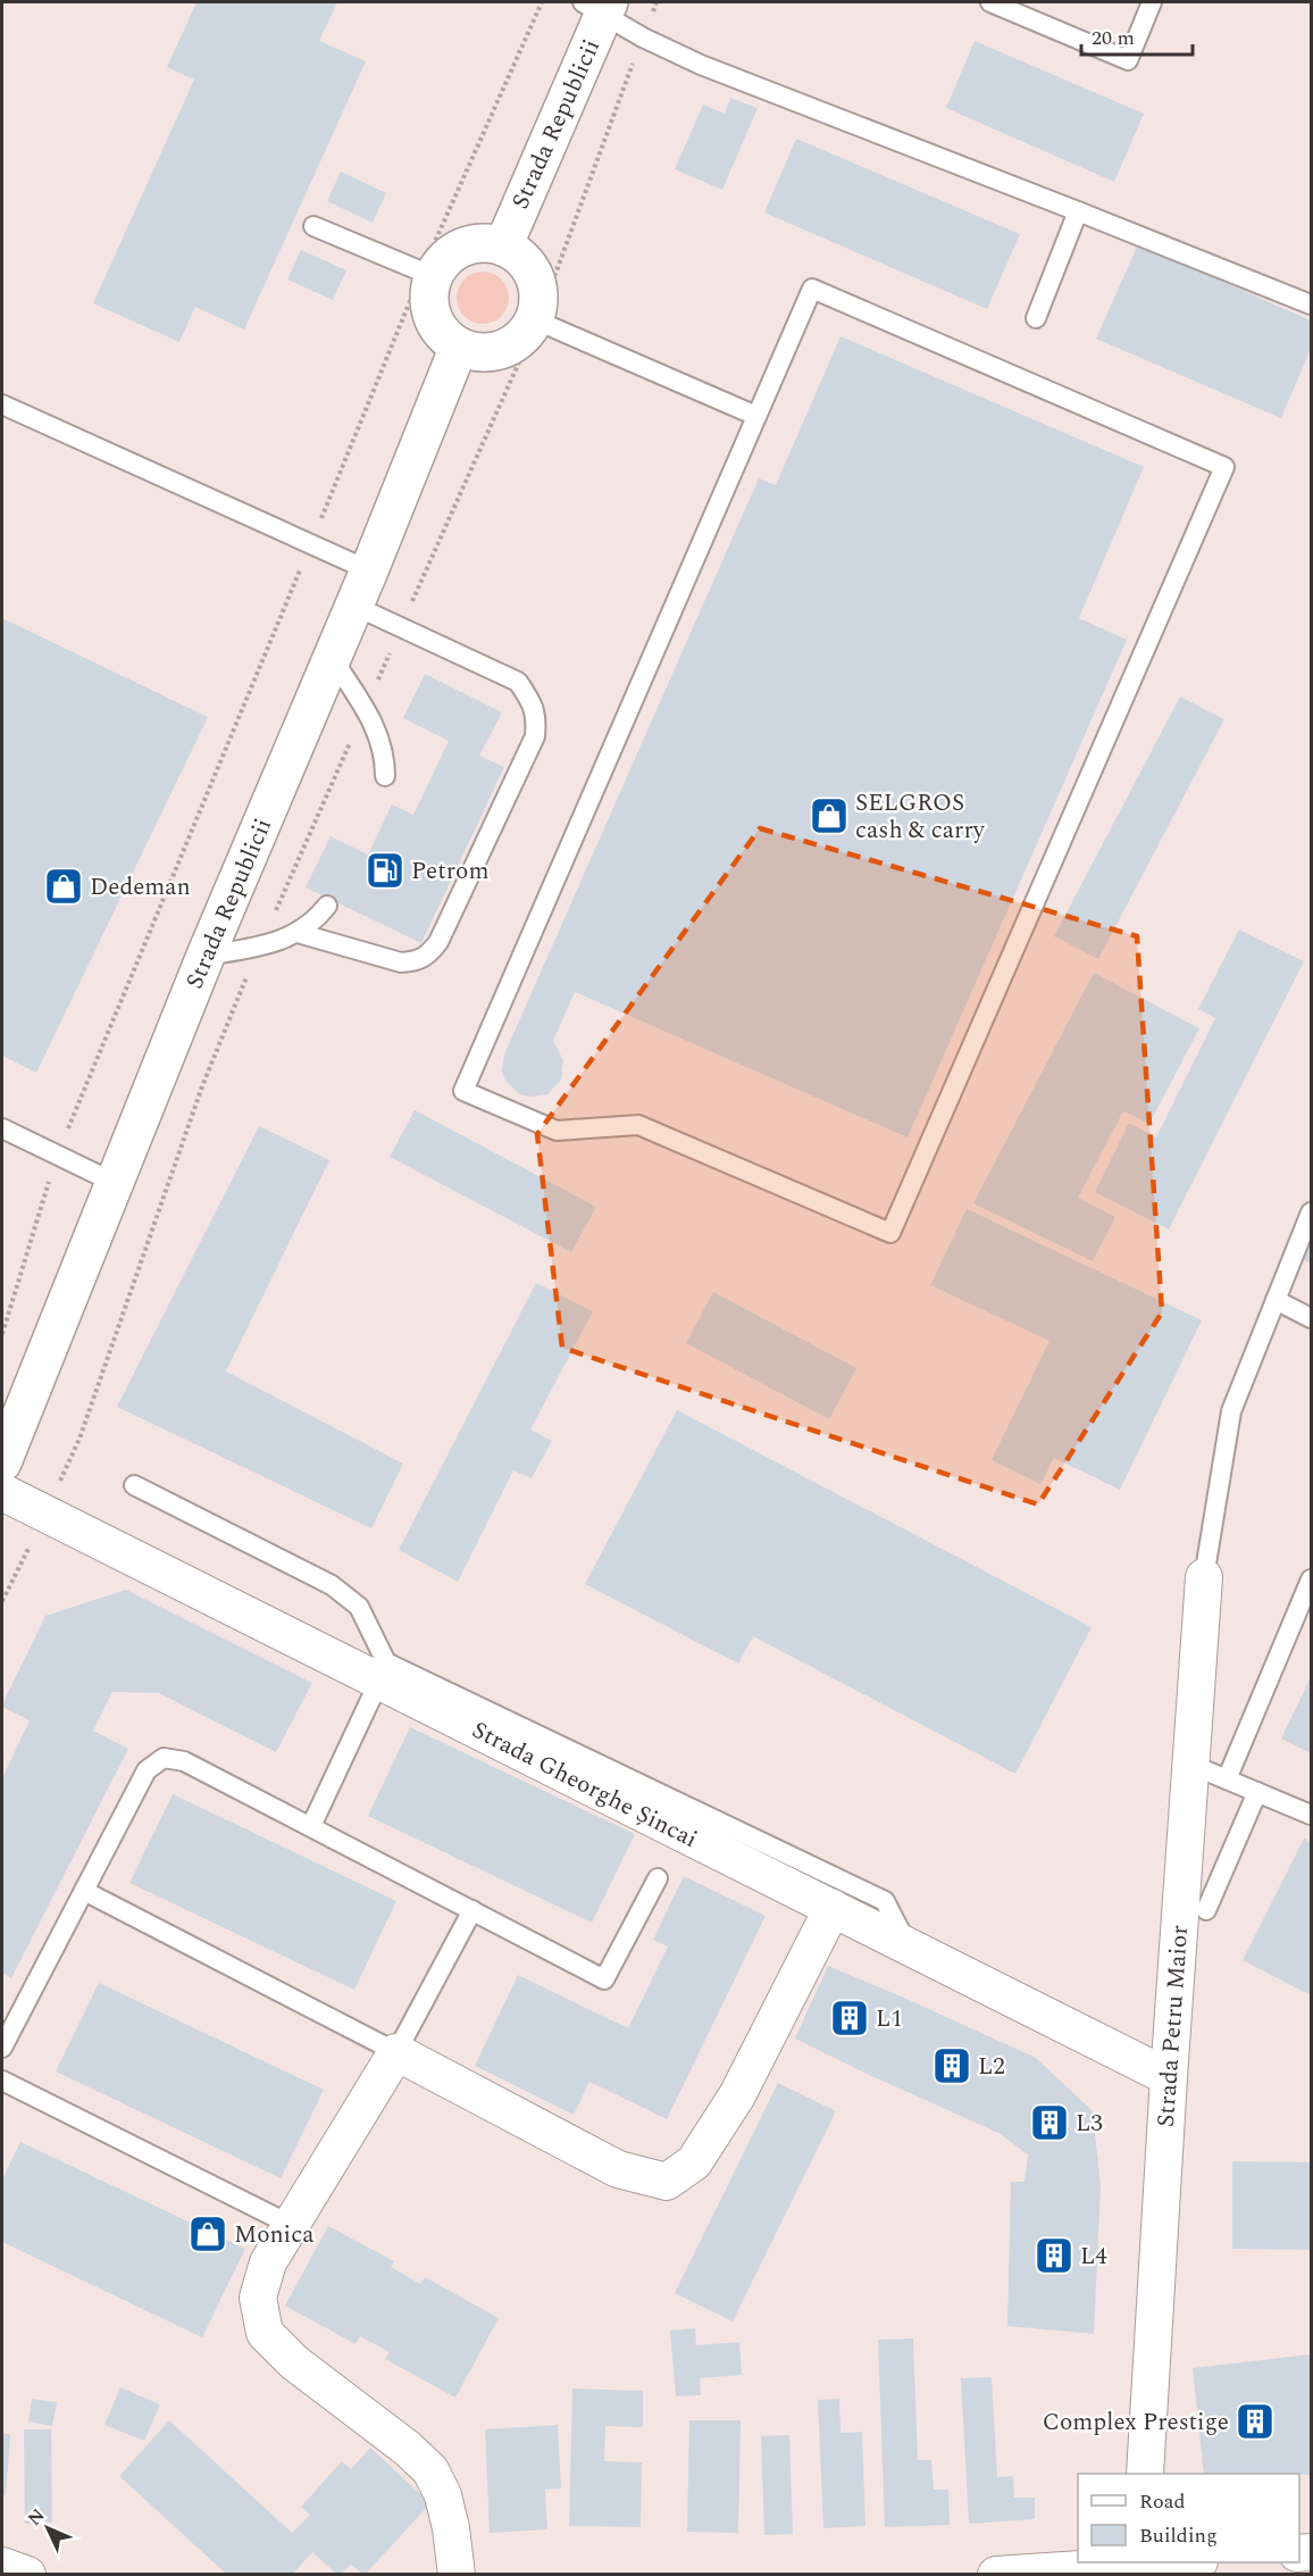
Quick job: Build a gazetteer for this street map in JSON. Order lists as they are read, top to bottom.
{
  "streets": {
    "main road": ["Strada Republicii"],
    "street": ["Strada Gheorghe Șincai", "Strada Petru Maior"]
  },
  "crossings": [
    ["Strada Gheorghe Șincai", "Strada Petru Maior"]
  ],
  "places": {
    "shop": ["SELGROS cash & carry", "Dedeman", "Monica"],
    "fuel station": ["Petrom"],
    "building": [
      "L1",
      "L2",
      "L3",
      "L4",
      "Complex Prestige"
    ]
  },
  "legend": ["Road", "Building"],
  "scale_bar": "20 m",
  "north": "top left"
}
